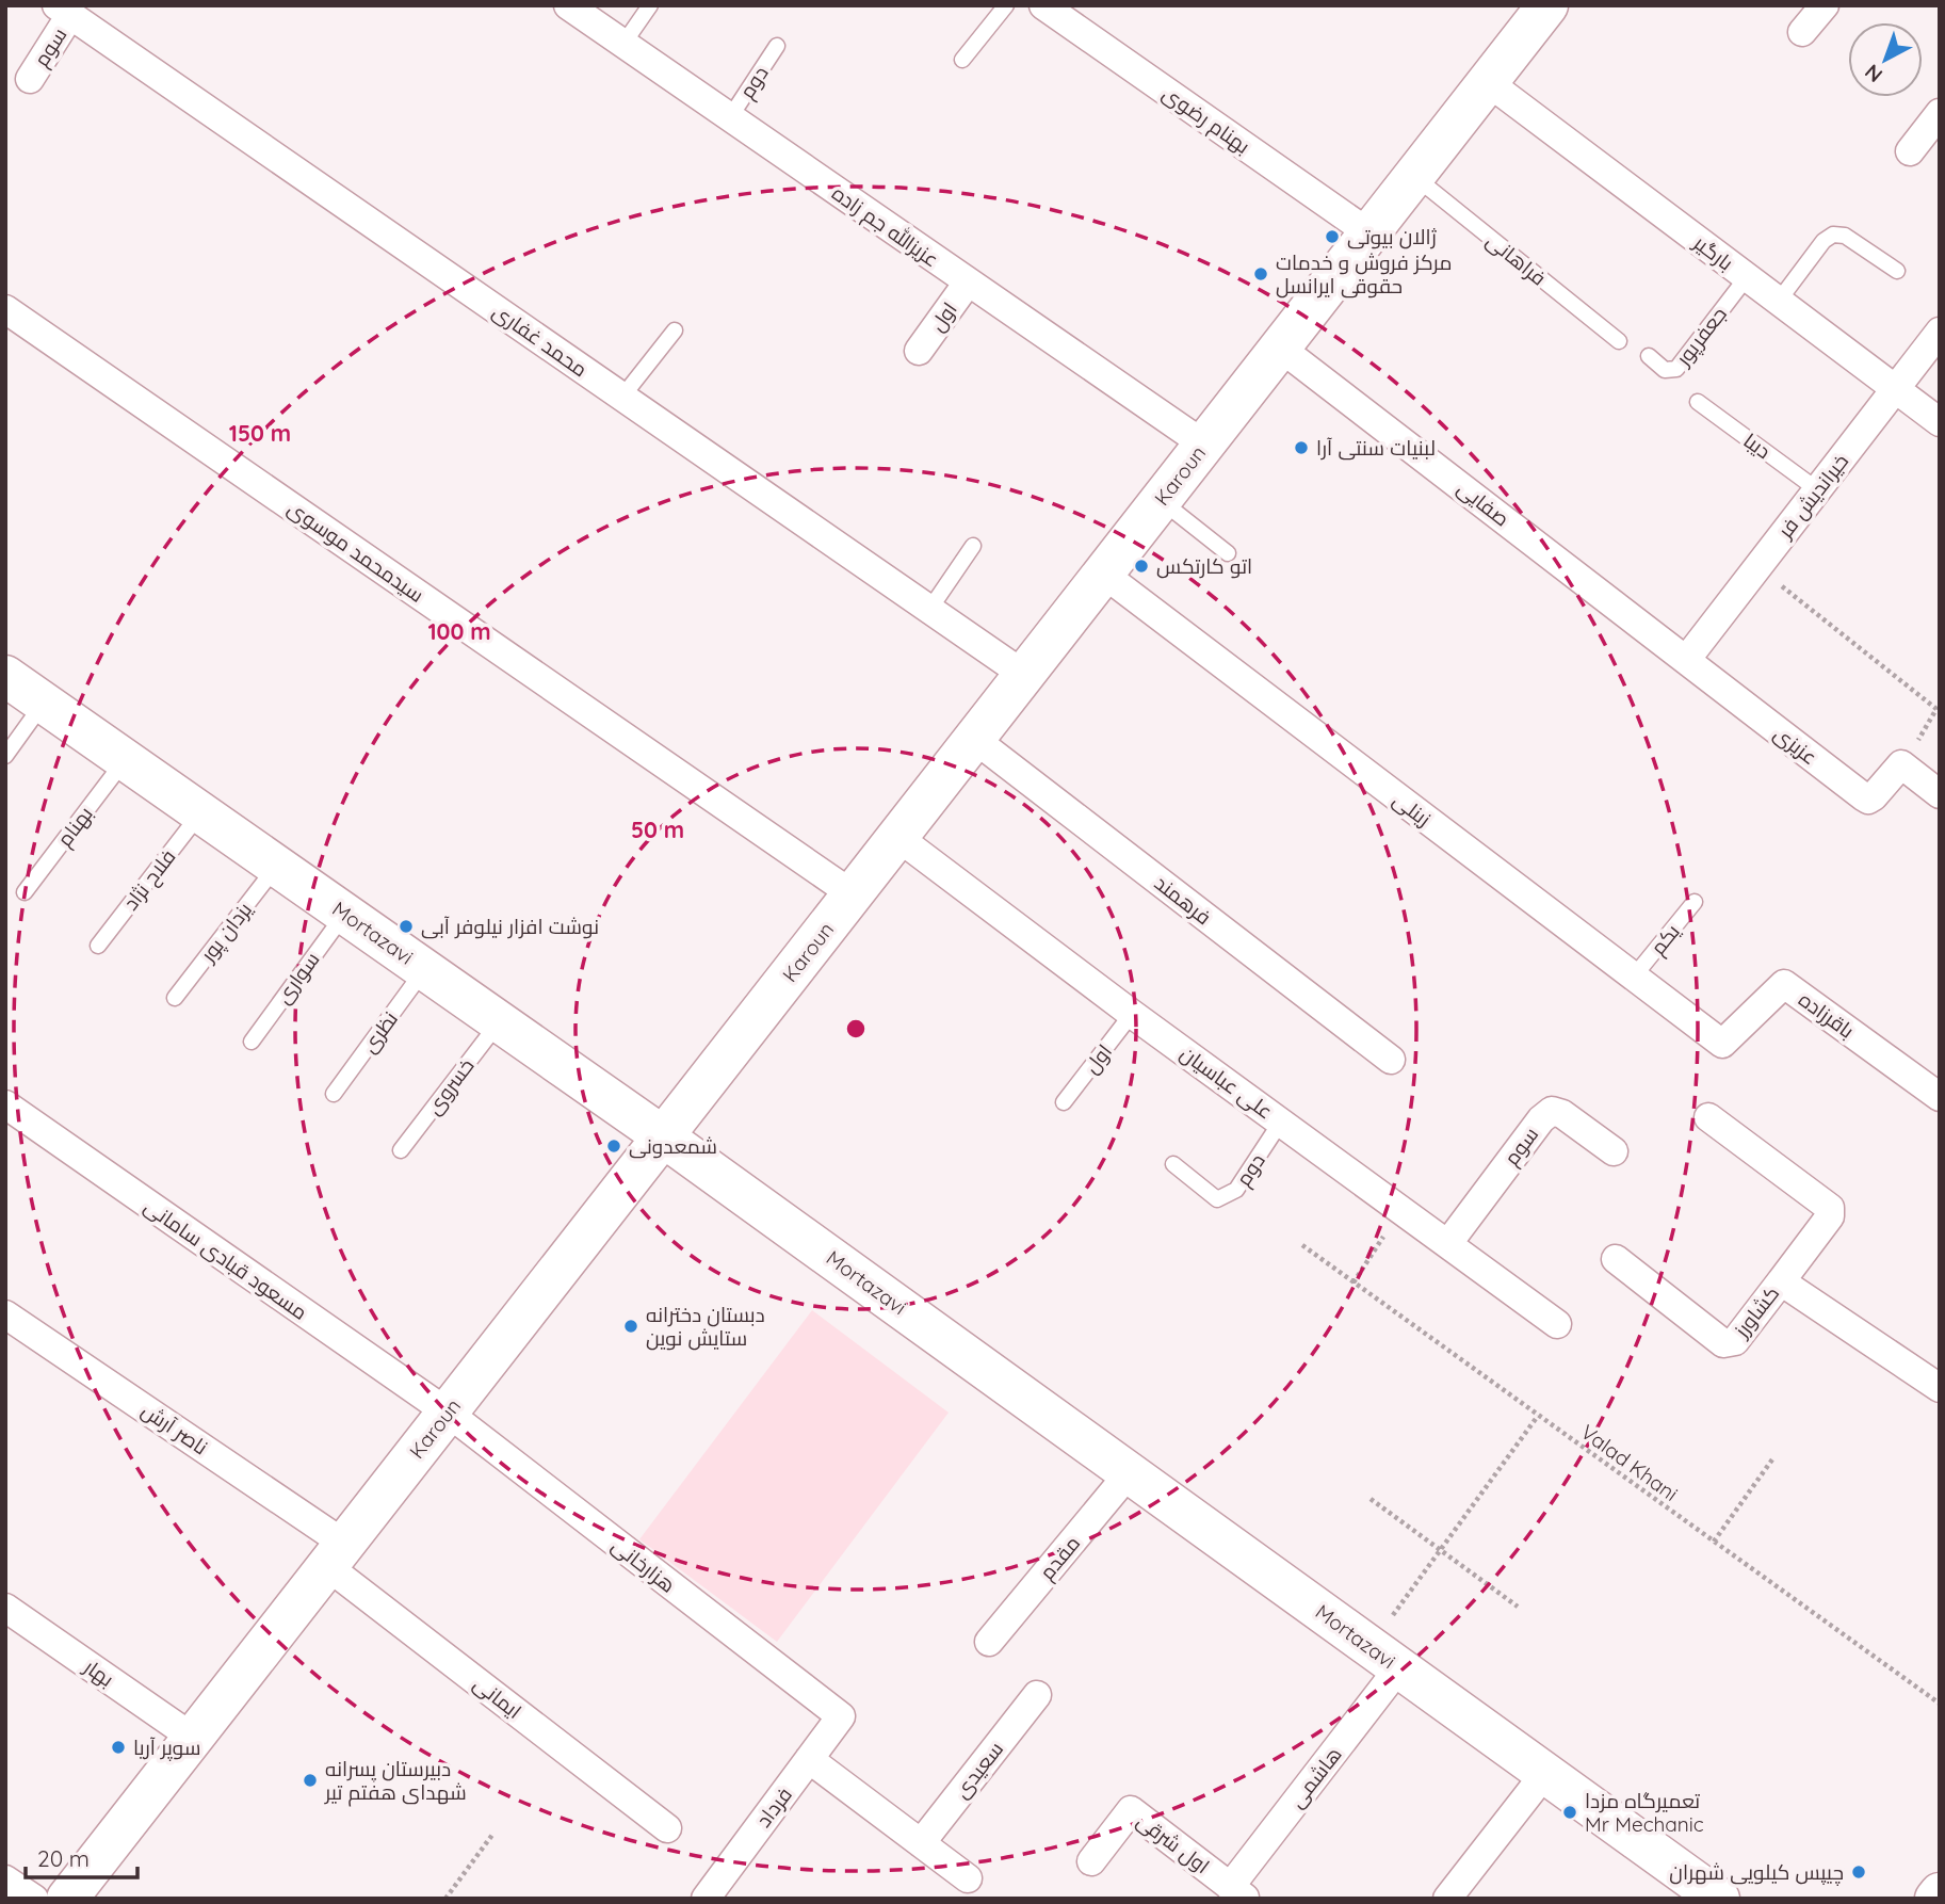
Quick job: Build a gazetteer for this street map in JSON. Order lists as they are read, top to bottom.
{
  "streets": {
    "main road": ["Karoun", "Mortazavi"],
    "street": [
      "سوم",
      "بهنام رضوی",
      "عزیزالله جم زاده",
      "بارگیر",
      "اول",
      "محمد غفاری",
      "خیراندیش فر",
      "صفایی",
      "سیدمحمد موسوی",
      "عزیزی",
      "زینلی",
      "فرهمند",
      "باقرزاده",
      "علی عباسیان",
      "مسعود قبادی سامانی",
      "کشاورز",
      "ناصر آرش",
      "مقدم",
      "هزارخانی",
      "بهار",
      "ایمانی",
      "سعیدی",
      "هاشمی",
      "فرداد",
      "اول شرقی"
    ],
    "lane": [
      "دوم",
      "فراهانی",
      "جعفرپور",
      "دیبا",
      "بهنام",
      "فلاح نژاد",
      "یزدان پور",
      "یکم",
      "سواری",
      "نظری",
      "خسروی"
    ],
    "path": ["Valad Khani"]
  },
  "crossings": [
    ["سوم", "محمد غفاری"],
    ["سوم", "علی عباسیان"],
    ["دوم", "عزیزالله جم زاده"],
    ["دوم", "علی عباسیان"],
    ["بهنام رضوی", "Karoun"],
    ["عزیزالله جم زاده", "اول"],
    ["عزیزالله جم زاده", "Karoun"],
    ["بارگیر", "جعفرپور"],
    ["بارگیر", "Karoun"],
    ["بارگیر", "خیراندیش فر"],
    ["فراهانی", "Karoun"],
    ["اول", "علی عباسیان"],
    ["محمد غفاری", "Karoun"],
    ["دیبا", "خیراندیش فر"],
    ["Karoun", "صفایی"],
    ["Karoun", "سیدمحمد موسوی"],
    ["Karoun", "زینلی"],
    ["Karoun", "فرهمند"],
    ["Karoun", "Mortazavi"],
    ["Karoun", "علی عباسیان"],
    ["Karoun", "مسعود قبادی سامانی"],
    ["Karoun", "ناصر آرش"],
    ["Karoun", "هزارخانی"],
    ["Karoun", "بهار"],
    ["Karoun", "ایمانی"],
    ["خیراندیش فر", "صفایی"],
    ["خیراندیش فر", "عزیزی"],
    ["صفایی", "عزیزی"],
    ["زینلی", "یکم"],
    ["زینلی", "باقرزاده"],
    ["بهنام", "Mortazavi"],
    ["فلاح نژاد", "Mortazavi"],
    ["یزدان پور", "Mortazavi"],
    ["Mortazavi", "سواری"],
    ["Mortazavi", "نظری"],
    ["Mortazavi", "خسروی"],
    ["Mortazavi", "مقدم"],
    ["Mortazavi", "هاشمی"],
    ["مسعود قبادی سامانی", "هزارخانی"],
    ["ناصر آرش", "ایمانی"],
    ["هزارخانی", "فرداد"],
    ["هاشمی", "اول شرقی"]
  ],
  "places": [
    "ژالان بیوتی",
    "مرکز فروش و خدمات حقوقی ایرانسل",
    "لبنیات سنتی آرا",
    "اتو کارتکس",
    "نوشت افزار نیلوفر آبی",
    "شمعدونی",
    "دبستان دخترانه ستایش نوین",
    "سوپر آریا",
    "دبیرستان پسرانه شهدای هفتم تیر",
    "تعمیرگاه مزدا Mr Mechanic",
    "چیپس کیلویی شهران"
  ],
  "scale_bar": "20 m",
  "north": "bottom left",
  "rings": ["150 m", "100 m", "50 m"]
}
